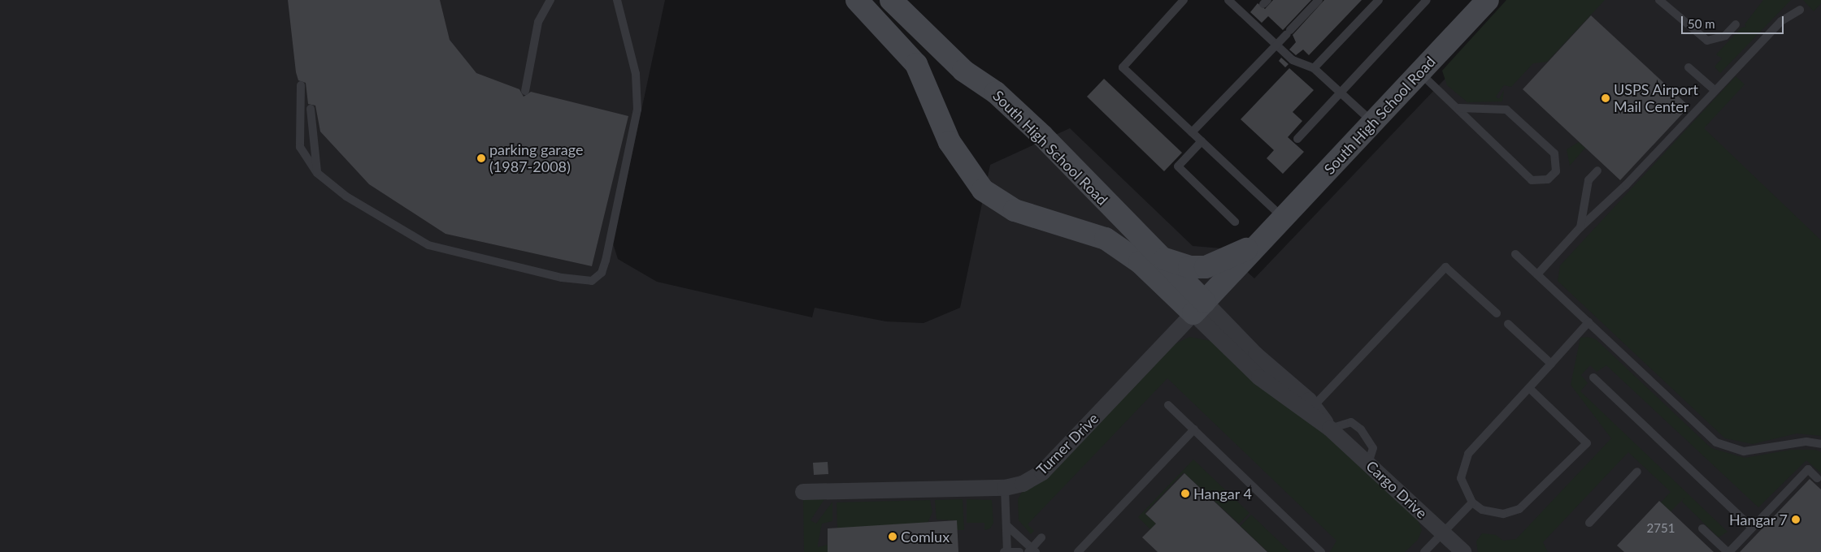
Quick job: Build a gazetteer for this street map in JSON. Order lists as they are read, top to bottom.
{
  "streets": {
    "street": ["South High School Road", "Turner Drive", "Cargo Drive"]
  },
  "crossings": [
    ["South High School Road", "Turner Drive"],
    ["South High School Road", "Cargo Drive"],
    ["Turner Drive", "Cargo Drive"]
  ],
  "places": [
    "USPS Airport Mail Center",
    "parking garage (1987-2008)",
    "Hangar 4",
    "Hangar 7",
    "Comlux"
  ],
  "house_numbers": ["2751"],
  "scale_bar": "50 m"
}
